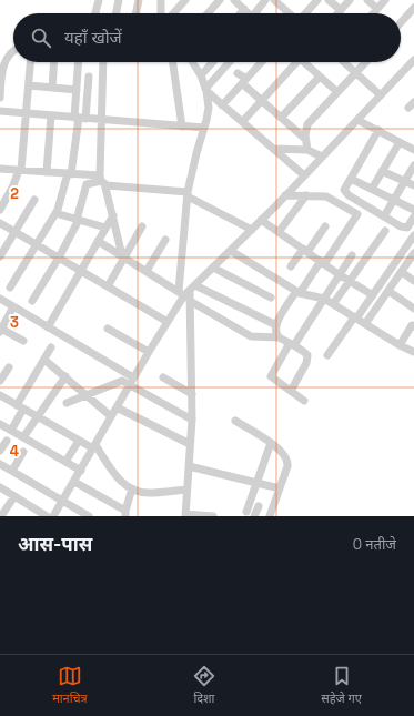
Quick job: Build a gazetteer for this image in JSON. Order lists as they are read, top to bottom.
{
  "page": {
    "search": "यहाँ खोजें",
    "heading": ["आस-पास", "0 नतीजे"],
    "nav": ["मानचित्र", "दिशा", "सहेजे गए"]
  },
  "grid": {
    "rows": ["2", "3", "4"]
  }
}
